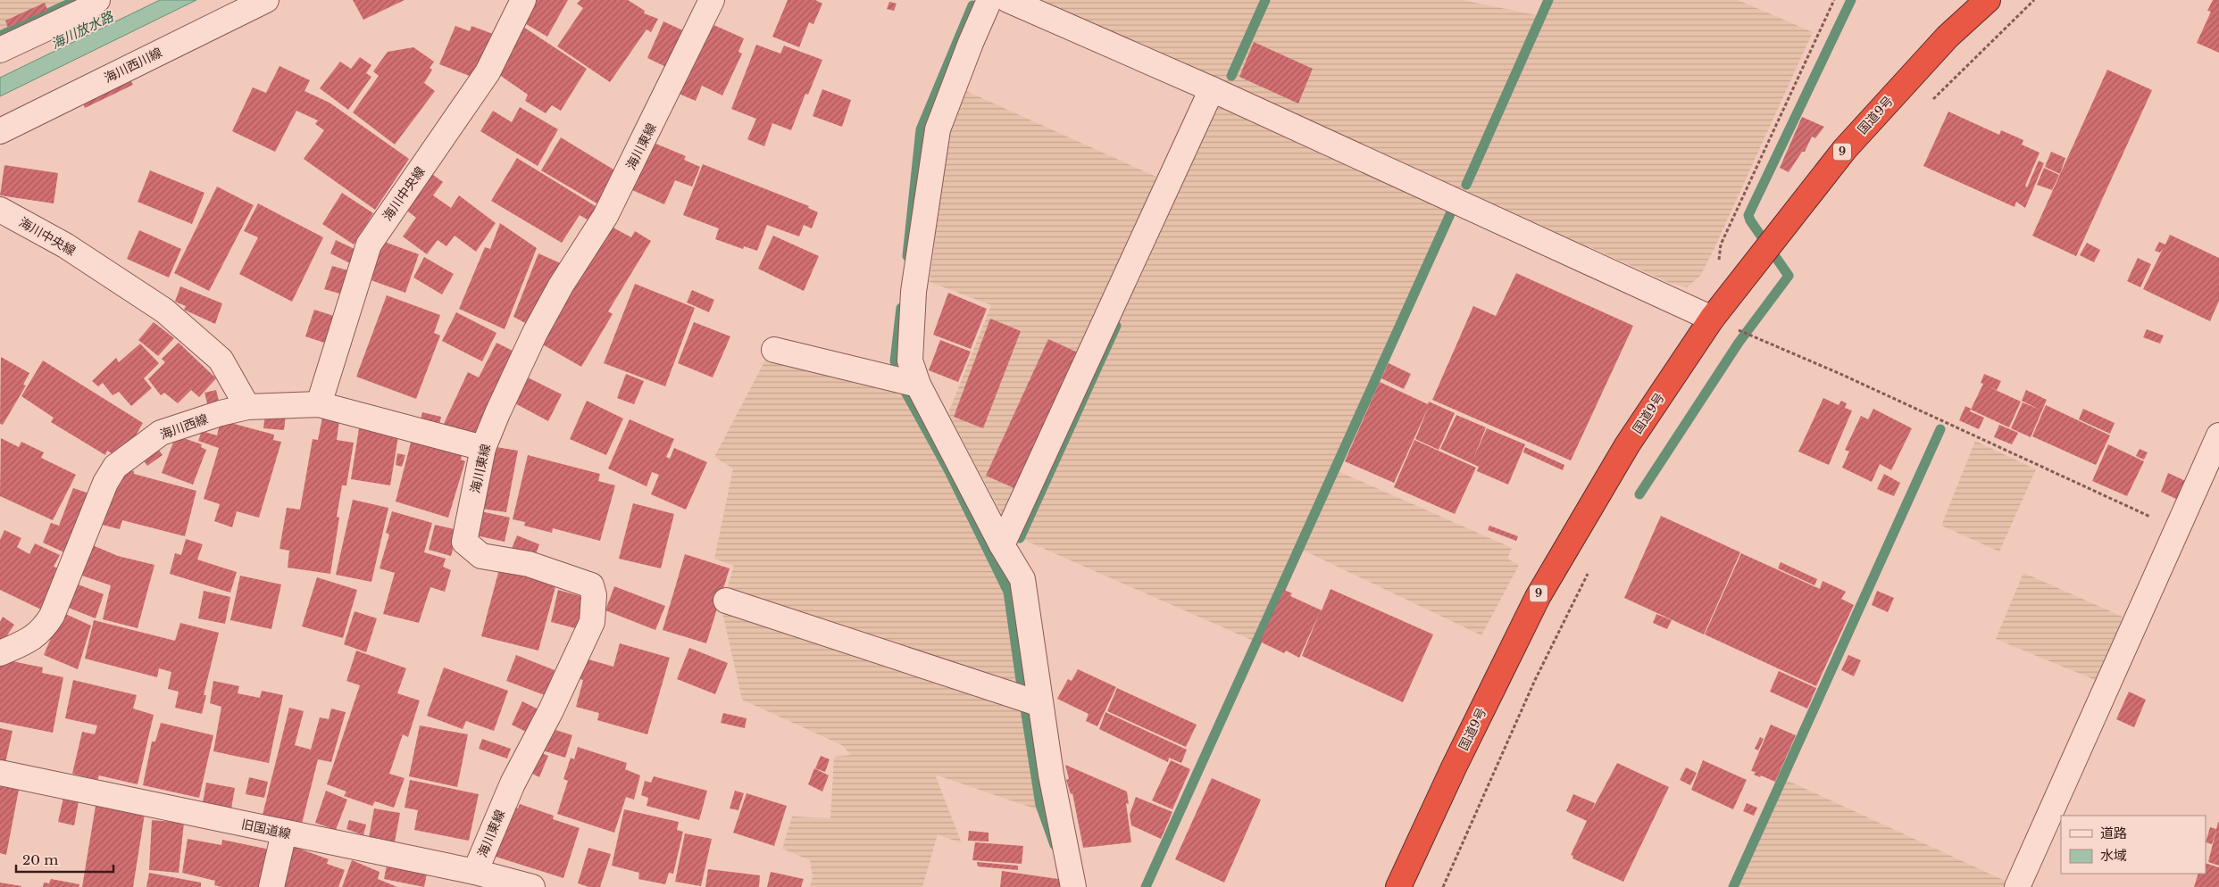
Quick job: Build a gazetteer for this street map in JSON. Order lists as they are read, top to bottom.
{
  "streets": {
    "highway": ["国道9号", "9"],
    "street": [
      "海川西川線",
      "海川東線",
      "海川中央線",
      "海川西線",
      "旧国道線"
    ]
  },
  "crossings": [
    ["海川東線", "海川西線"],
    ["海川東線", "旧国道線"],
    ["海川中央線", "海川西線"]
  ],
  "water": ["海川放水路"],
  "legend": ["道路", "水域"],
  "scale_bar": "20 m"
}
